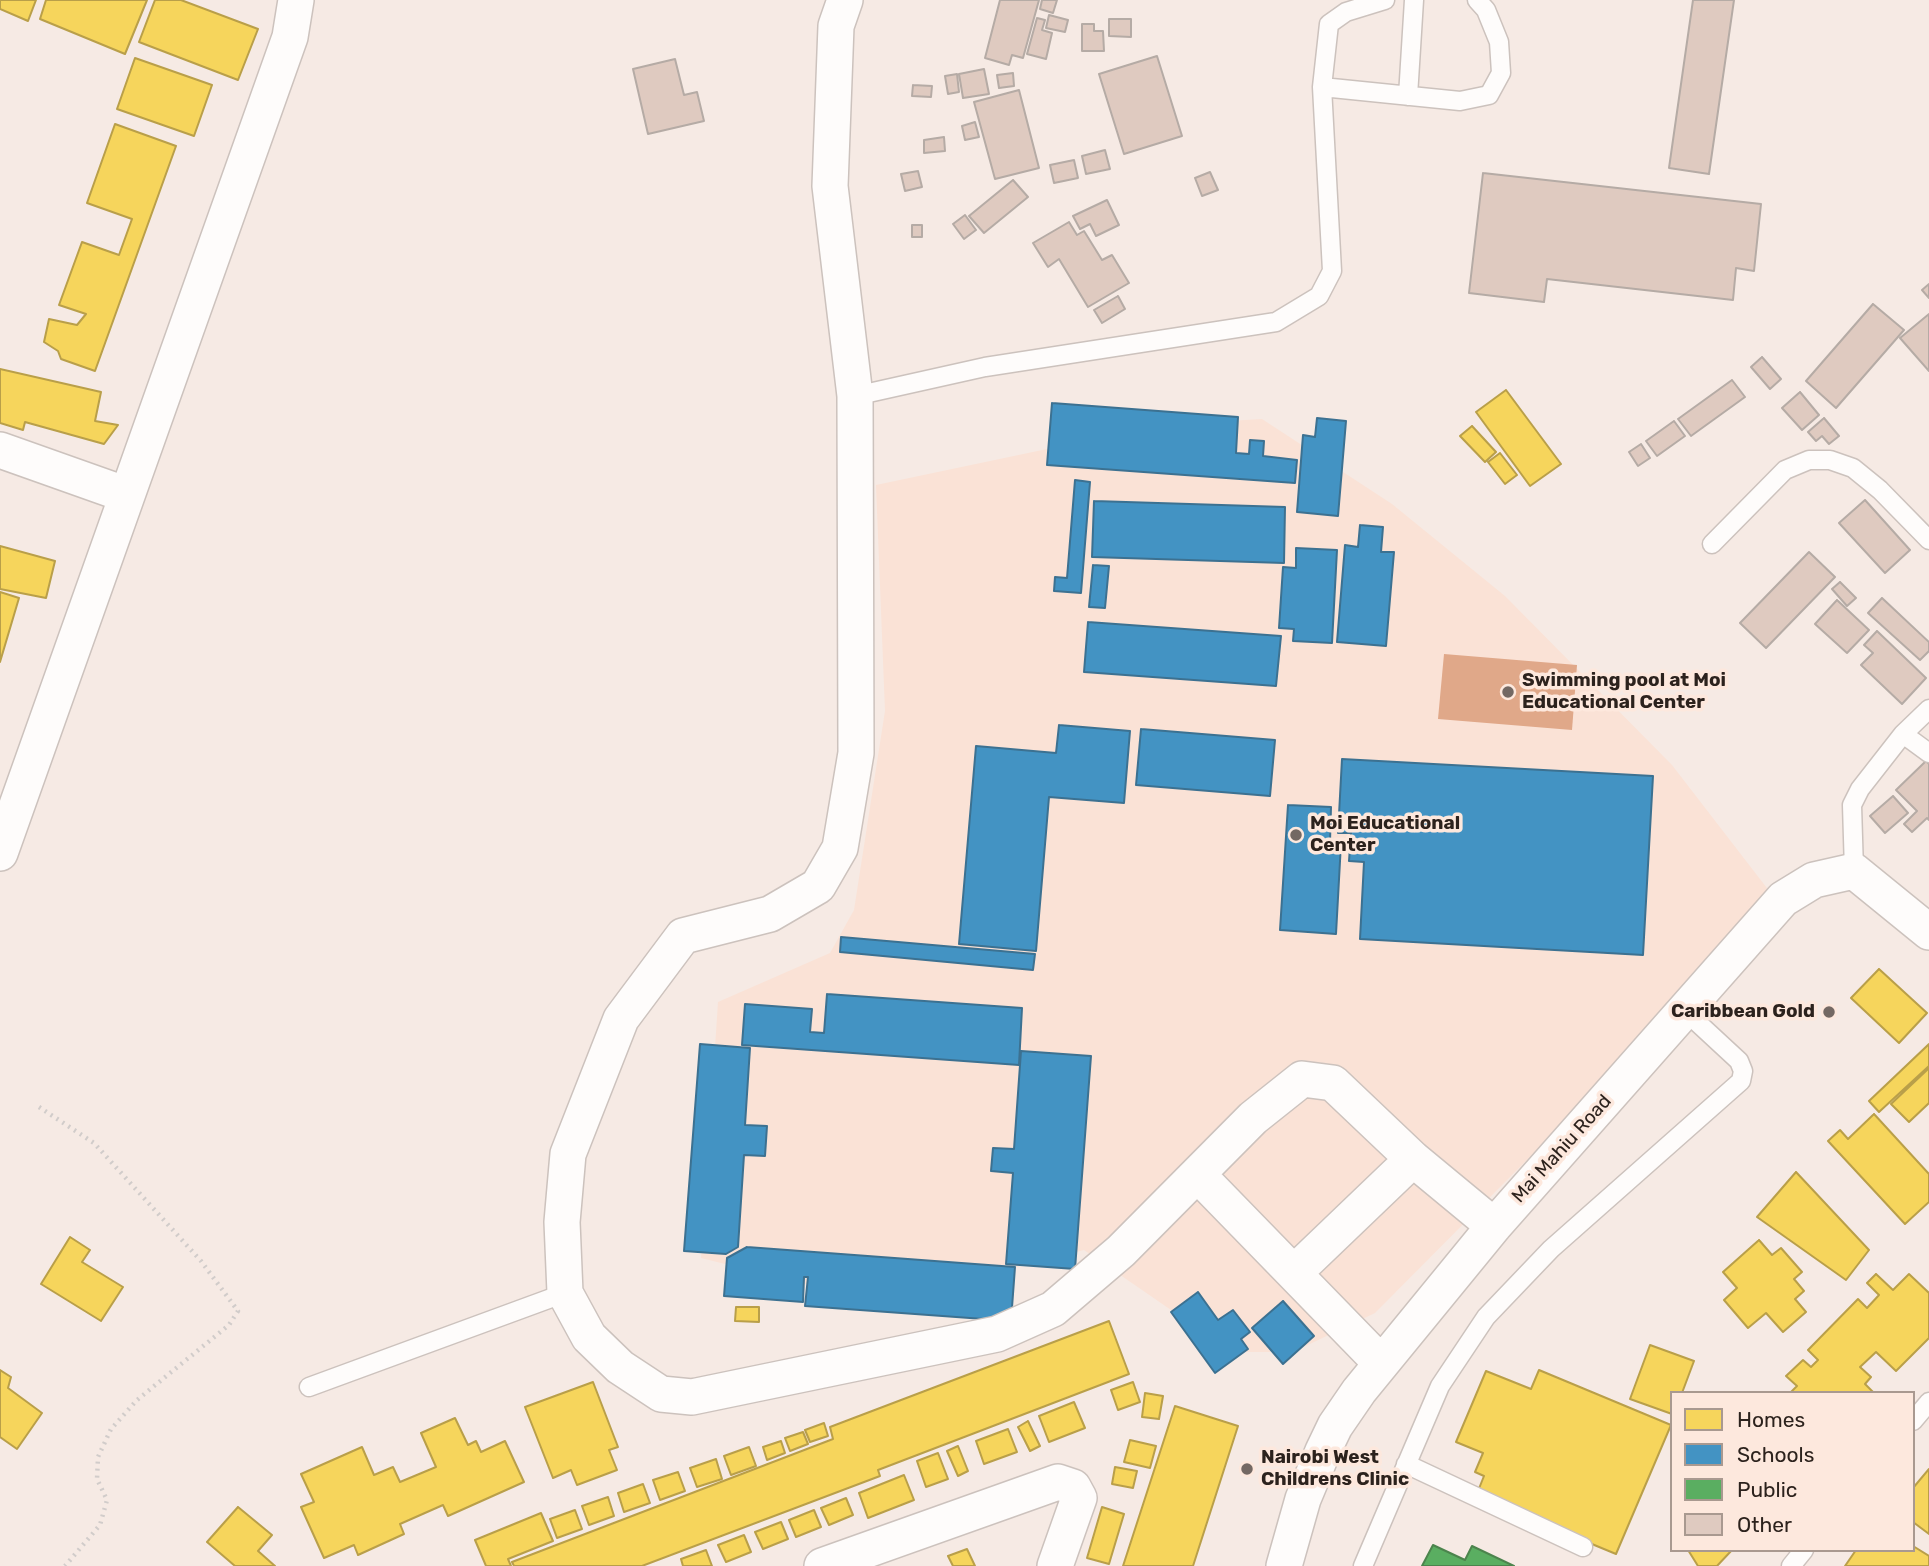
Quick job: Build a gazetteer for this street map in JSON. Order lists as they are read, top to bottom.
{
  "streets": {
    "street": ["Mai Mahiu Road"]
  },
  "places": [
    "Swimming pool at Moi Educational Center",
    "Moi Educational Center",
    "Caribbean Gold",
    "Nairobi West Childrens Clinic"
  ],
  "legend": [
    "Homes",
    "Schools",
    "Public",
    "Other"
  ]
}
